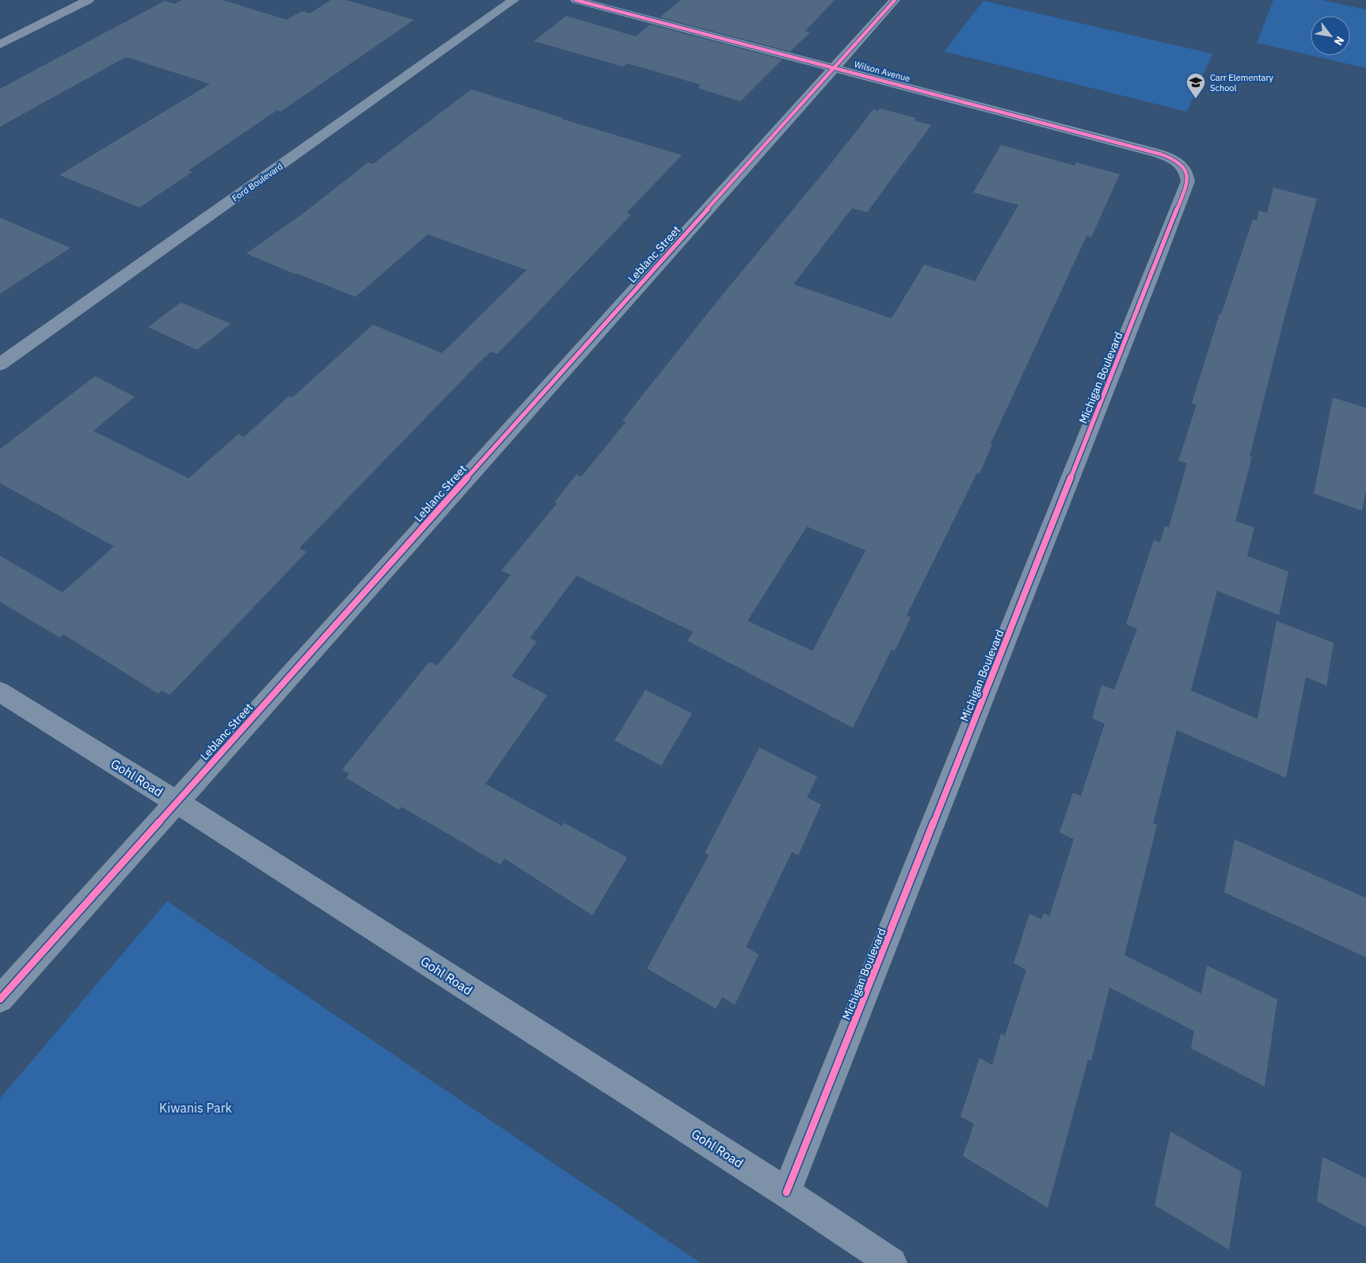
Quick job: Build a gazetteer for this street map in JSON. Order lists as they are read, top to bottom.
{
  "streets": {
    "street": [
      "Wilson Avenue",
      "Ford Boulevard",
      "Leblanc Street",
      "Michigan Boulevard",
      "Gohl Road"
    ]
  },
  "crossings": [
    ["Wilson Avenue", "Leblanc Street"],
    ["Wilson Avenue", "Michigan Boulevard"],
    ["Leblanc Street", "Gohl Road"],
    ["Michigan Boulevard", "Gohl Road"]
  ],
  "parks": ["Kiwanis Park"],
  "places": {
    "school or university": ["Carr Elementary School"]
  },
  "north": "bottom right"
}
